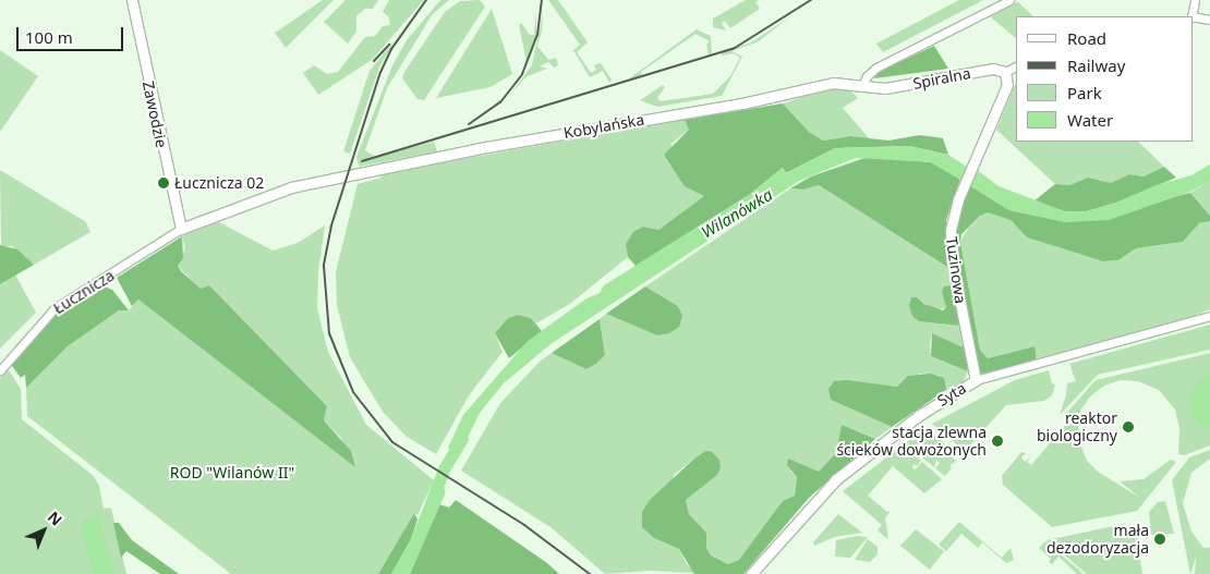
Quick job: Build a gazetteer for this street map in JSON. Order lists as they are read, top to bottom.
{
  "streets": {
    "street": [
      "Spiralna",
      "Zawodzie",
      "Kobylańska",
      "Tuzinowa",
      "Łucznicza",
      "Syta"
    ]
  },
  "crossings": [
    ["Spiralna", "Kobylańska"],
    ["Spiralna", "Tuzinowa"],
    ["Zawodzie", "Kobylańska"],
    ["Zawodzie", "Łucznicza"],
    ["Kobylańska", "Łucznicza"],
    ["Tuzinowa", "Syta"]
  ],
  "water": ["Wilanówka"],
  "parks": ["ROD \"Wilanów II\""],
  "places": [
    "Łucznicza 02",
    "reaktor biologiczny",
    "stacja zlewna ścieków dowożonych",
    "mała dezodoryzacja"
  ],
  "legend": [
    "Road",
    "Railway",
    "Park",
    "Water"
  ],
  "scale_bar": "100 m",
  "north": "top right"
}
